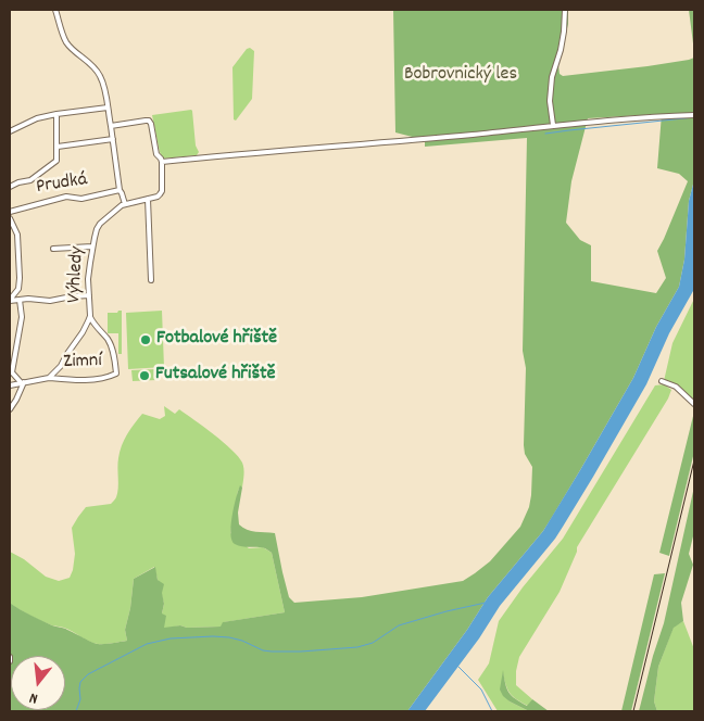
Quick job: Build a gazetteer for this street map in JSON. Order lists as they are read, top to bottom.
{
  "streets": {
    "street": ["Prudká", "Výhledy", "Zimní"]
  },
  "crossings": [
    ["Výhledy", "Zimní"]
  ],
  "parks": ["Bobrovnický les"],
  "places": ["Fotbalové hřiště", "Futsalové hřiště"],
  "north": "bottom"
}
